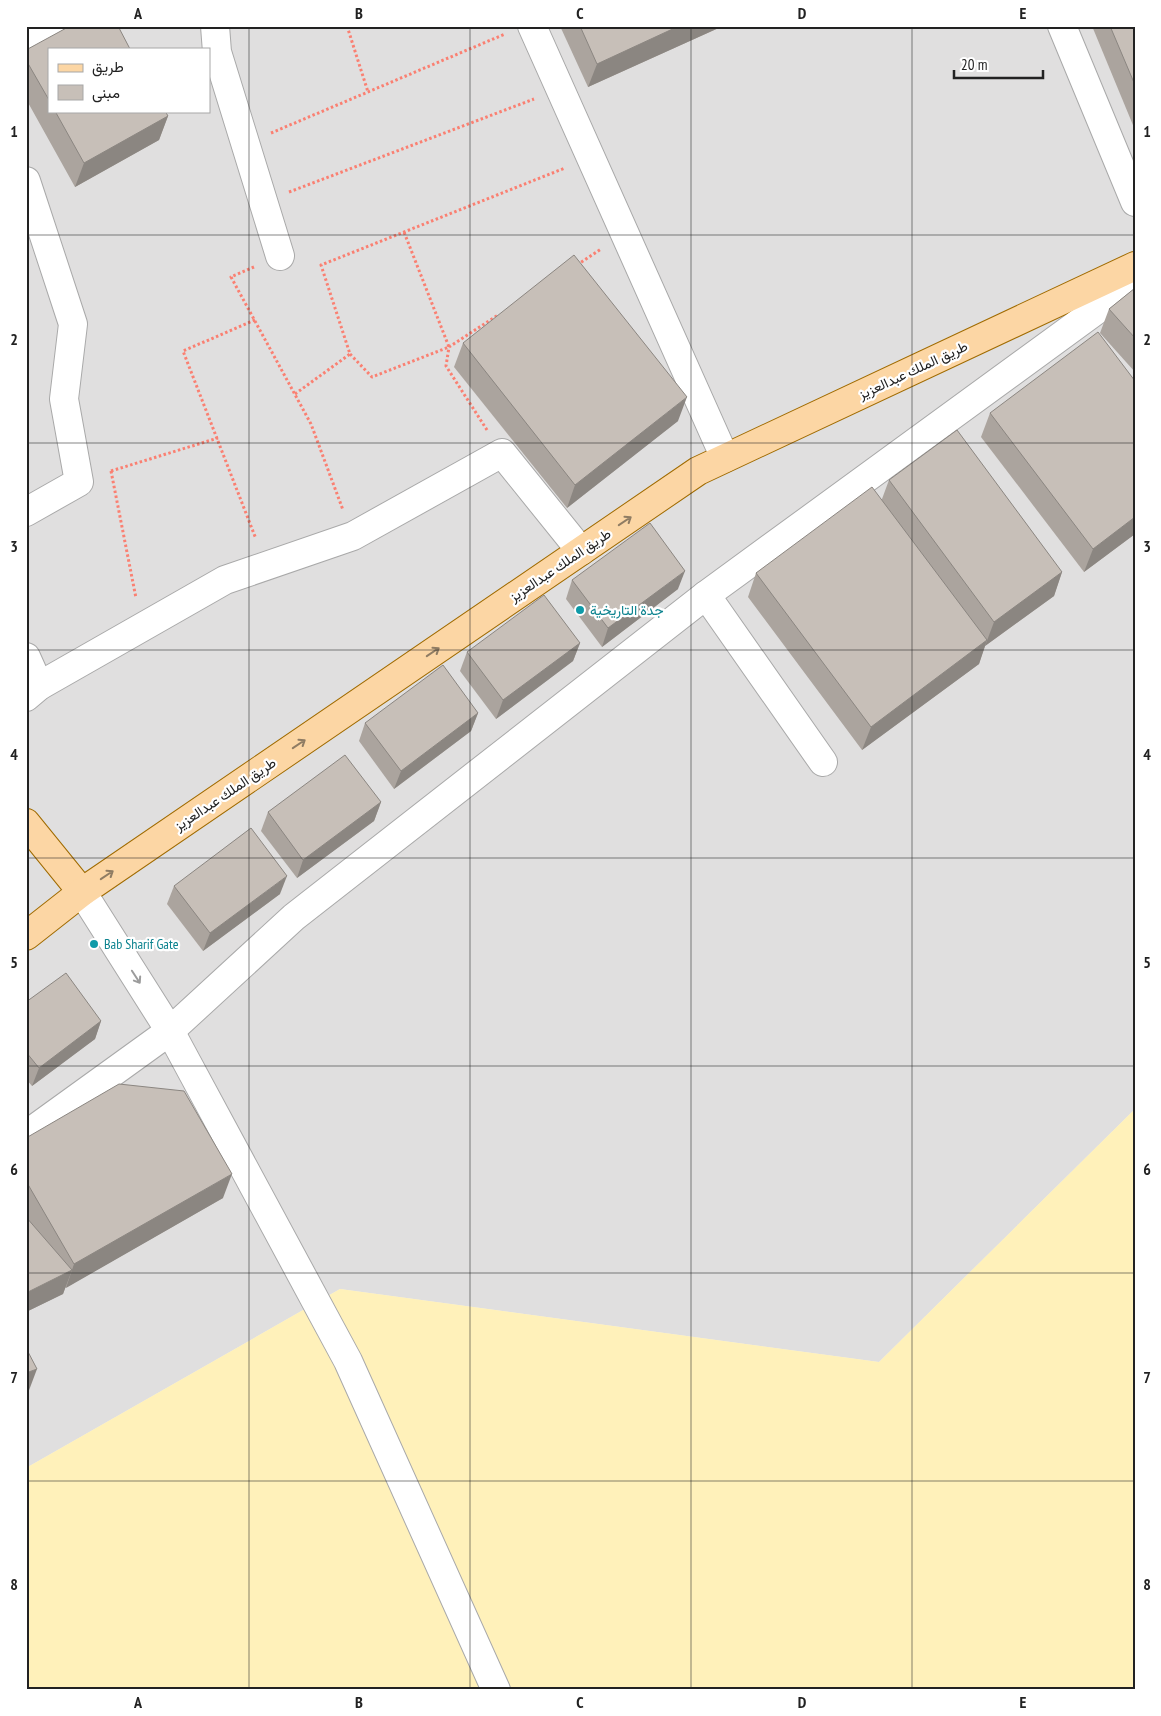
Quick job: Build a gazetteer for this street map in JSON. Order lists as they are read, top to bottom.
{
  "streets": {
    "main road": ["طريق الملك عبدالعزيز"]
  },
  "one_way": ["طريق الملك عبدالعزيز"],
  "places": ["جدة التاريخية", "Bab Sharif Gate"],
  "legend": ["طريق", "مبنى"],
  "scale_bar": "20 m",
  "grid": {
    "columns": [
      "A",
      "B",
      "C",
      "D",
      "E"
    ],
    "rows": [
      "1",
      "2",
      "3",
      "4",
      "5",
      "6",
      "7",
      "8"
    ]
  }
}
